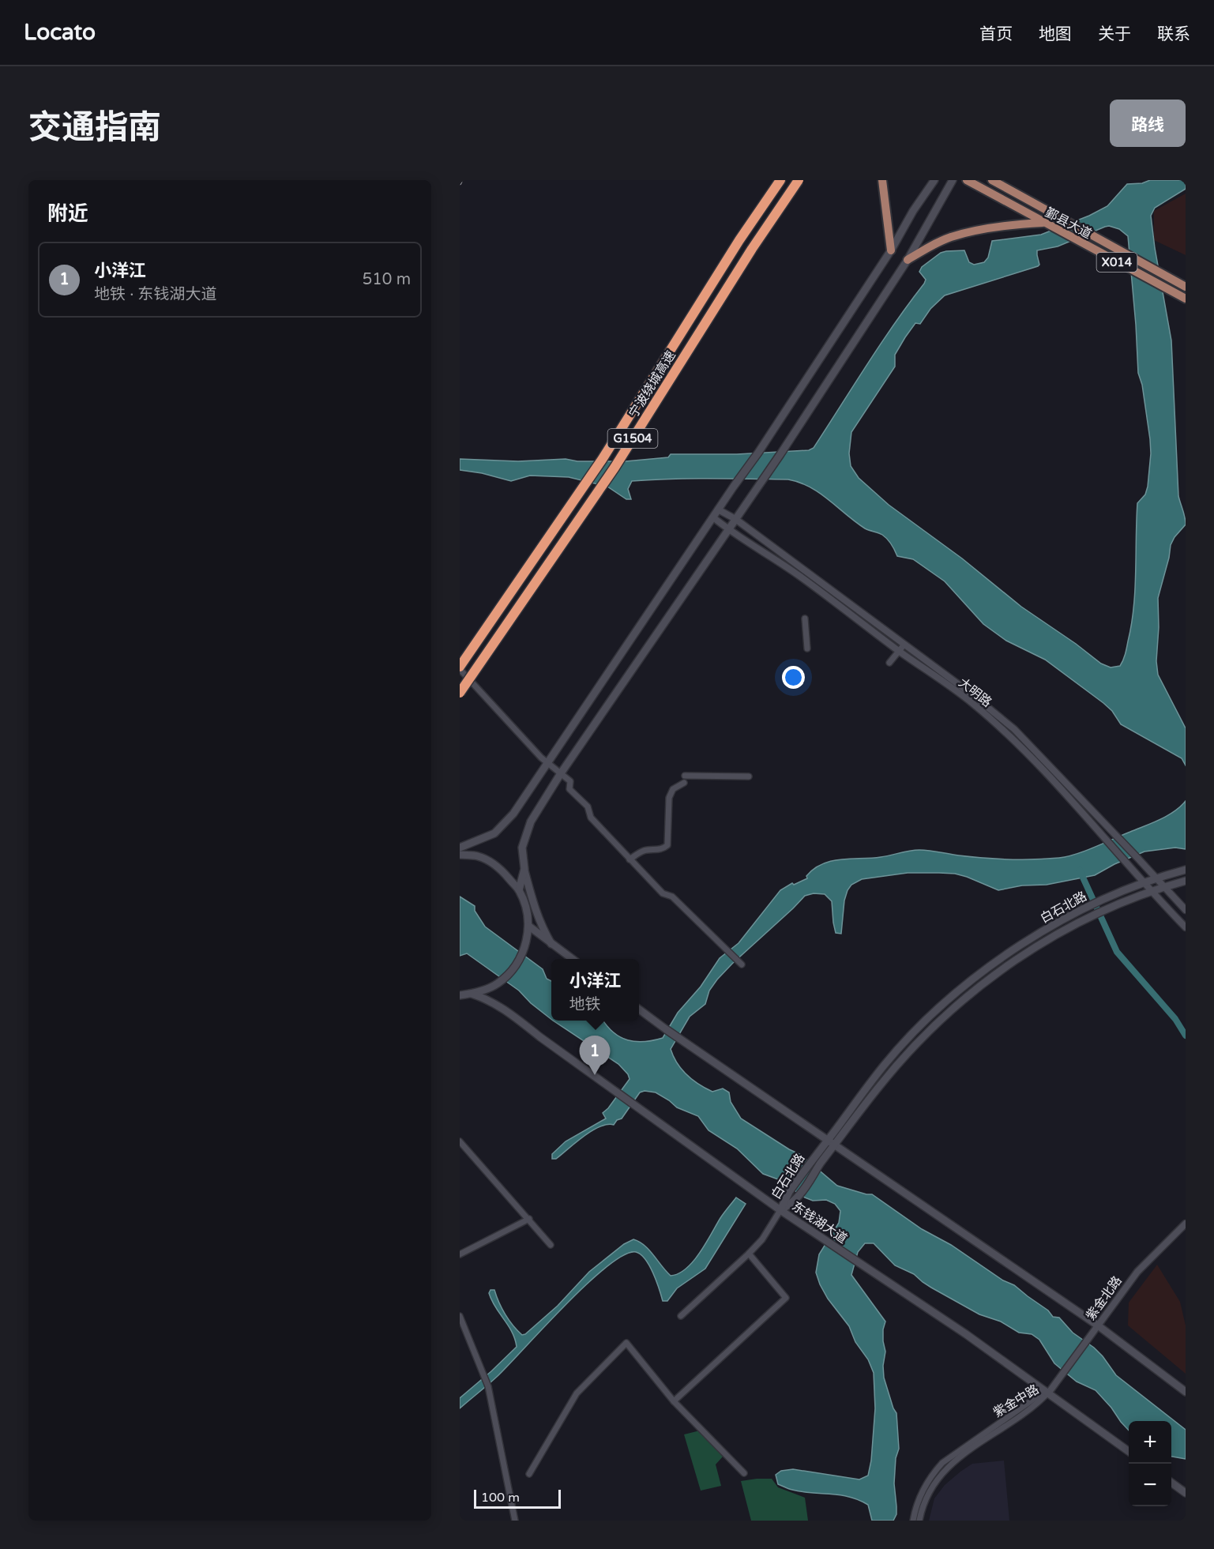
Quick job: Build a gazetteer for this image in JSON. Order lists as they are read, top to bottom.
{
  "streets": {
    "highway": ["宁波绕城高速", "G1504"],
    "main road": [
      "鄞县大道",
      "X014",
      "白石北路",
      "东钱湖大道"
    ],
    "street": ["大明路", "紫金北路", "紫金中路"]
  },
  "crossings": [
    ["大明路", "白石北路"],
    ["白石北路", "东钱湖大道"],
    ["东钱湖大道", "紫金北路"],
    ["东钱湖大道", "紫金中路"],
    ["紫金北路", "紫金中路"]
  ],
  "scale_bar": "100 m",
  "page": {
    "header": "Locato",
    "nav": [
      "首页",
      "地图",
      "关于",
      "联系"
    ],
    "title": "交通指南",
    "buttons": "路线",
    "heading": "附近",
    "list": [
      {
        "mark": "1",
        "name": "小洋江",
        "note": "地铁 · 东钱湖大道",
        "value": "510 m"
      }
    ],
    "popup": ["小洋江", "地铁"],
    "pins": "1",
    "map_buttons": ["+", "−"],
    "scale": "100 m"
  }
}
